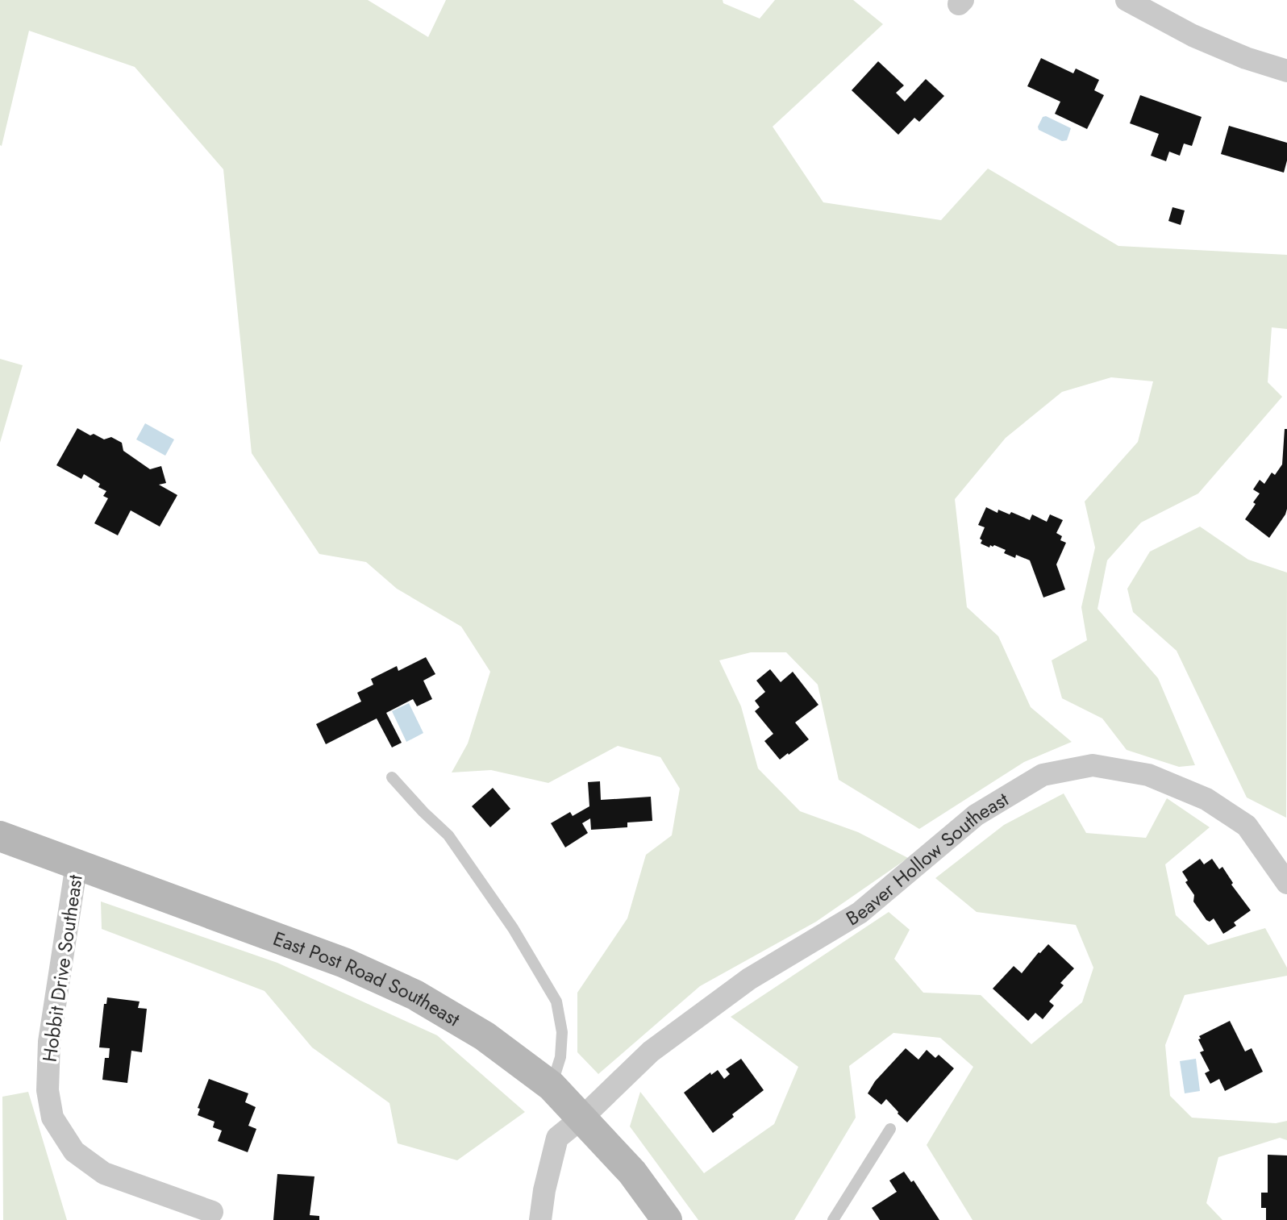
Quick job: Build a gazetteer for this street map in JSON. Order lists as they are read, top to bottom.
{
  "streets": {
    "main road": ["East Post Road Southeast"],
    "street": ["Beaver Hollow Southeast", "Hobbit Drive Southeast"]
  },
  "crossings": [
    ["Beaver Hollow Southeast", "East Post Road Southeast"],
    ["Hobbit Drive Southeast", "East Post Road Southeast"]
  ]
}
